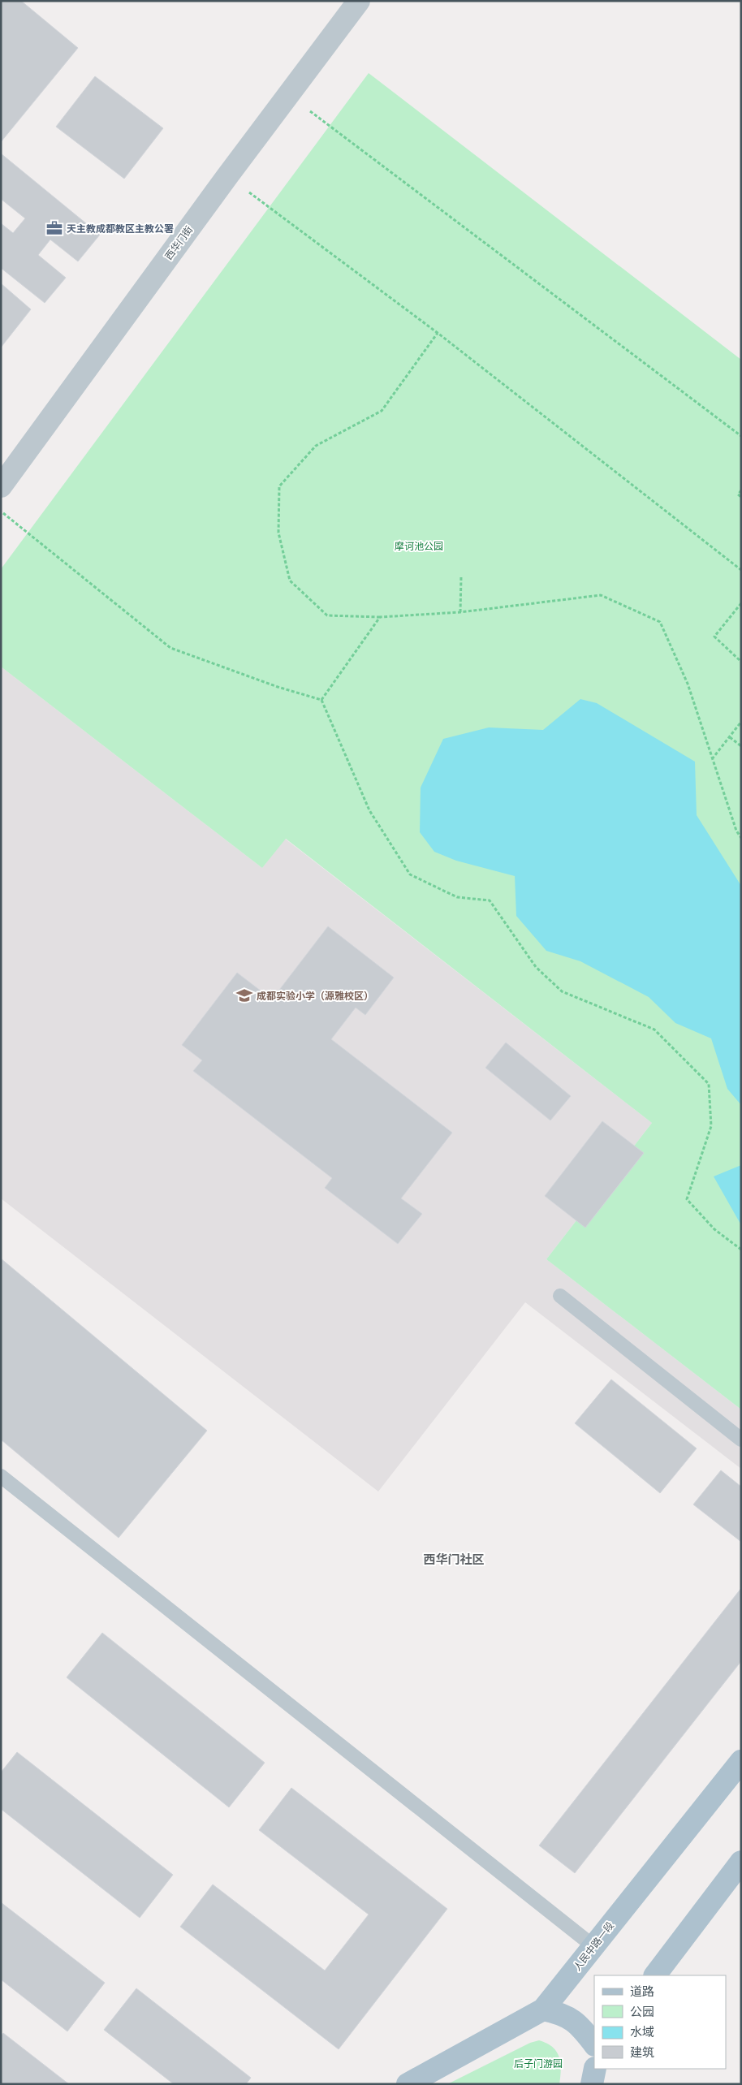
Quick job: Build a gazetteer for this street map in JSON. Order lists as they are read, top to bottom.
{
  "streets": {
    "main road": ["人民中路一段"],
    "street": ["西华门街"]
  },
  "districts": ["西华门社区"],
  "parks": ["摩诃池公园", "后子门游园"],
  "places": {
    "office": ["天主教成都教区主教公署"],
    "school or university": ["成都实验小学（源雅校区）"]
  },
  "legend": [
    "道路",
    "公园",
    "水域",
    "建筑"
  ]
}
